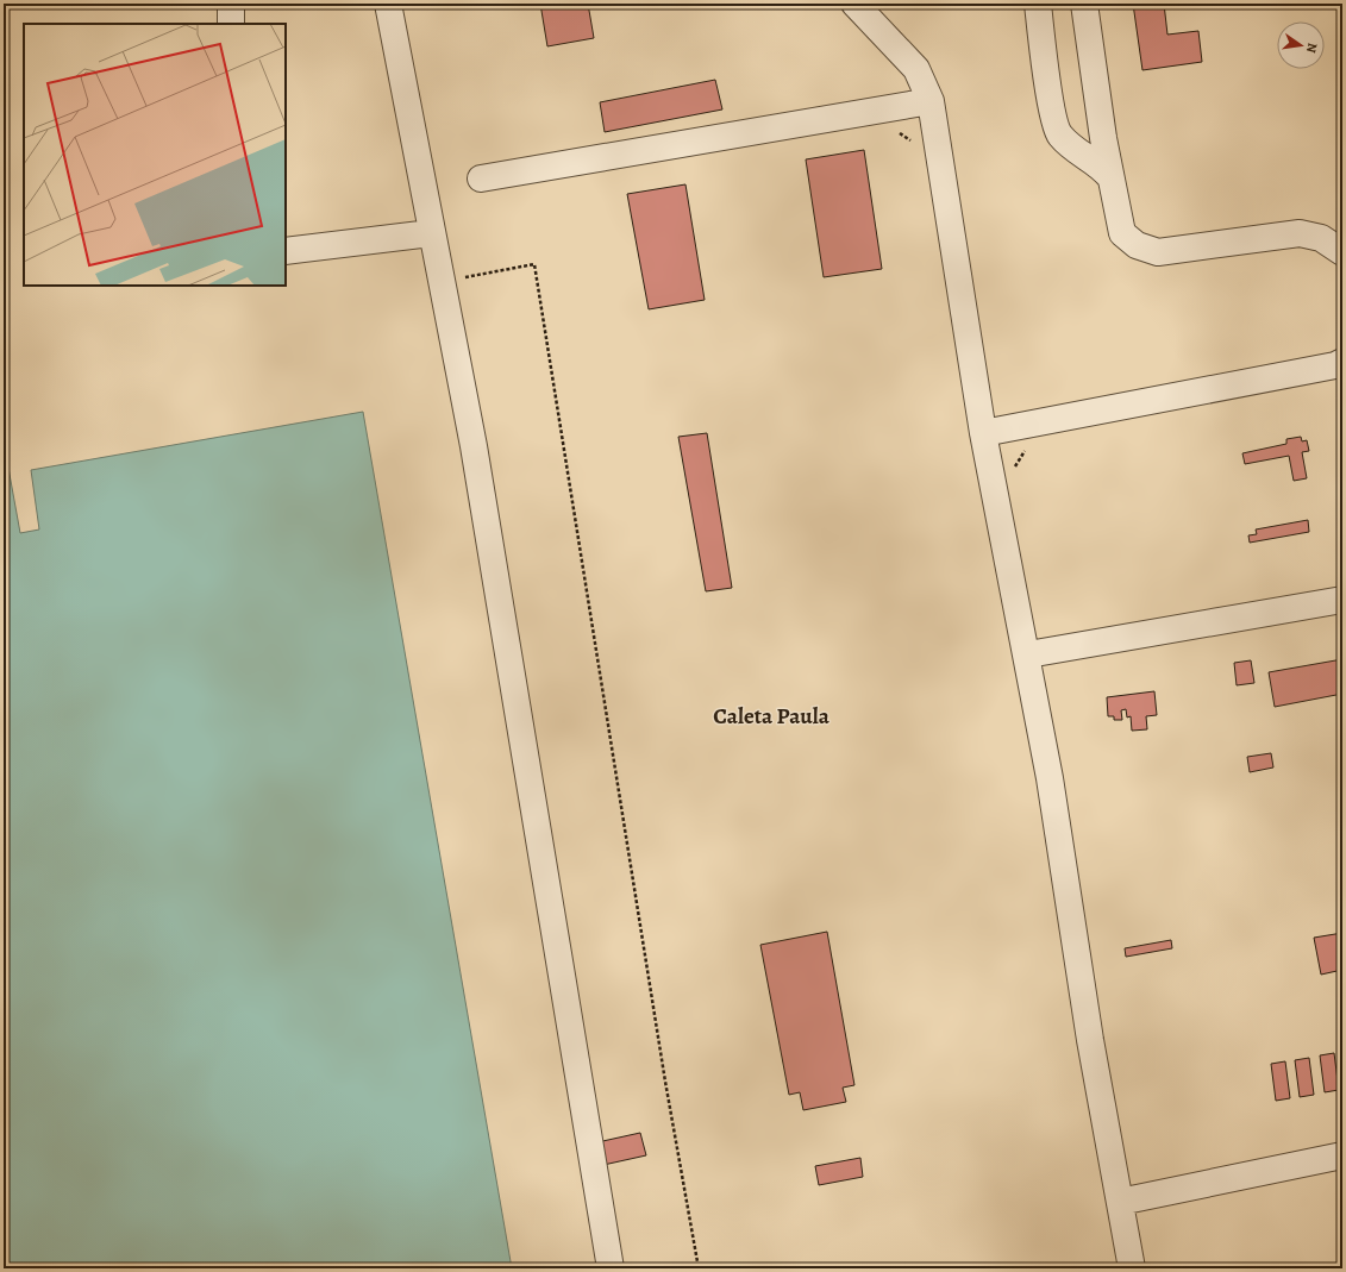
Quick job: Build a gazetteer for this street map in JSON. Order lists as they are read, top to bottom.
{
  "districts": ["Caleta Paula"],
  "north": "right"
}
